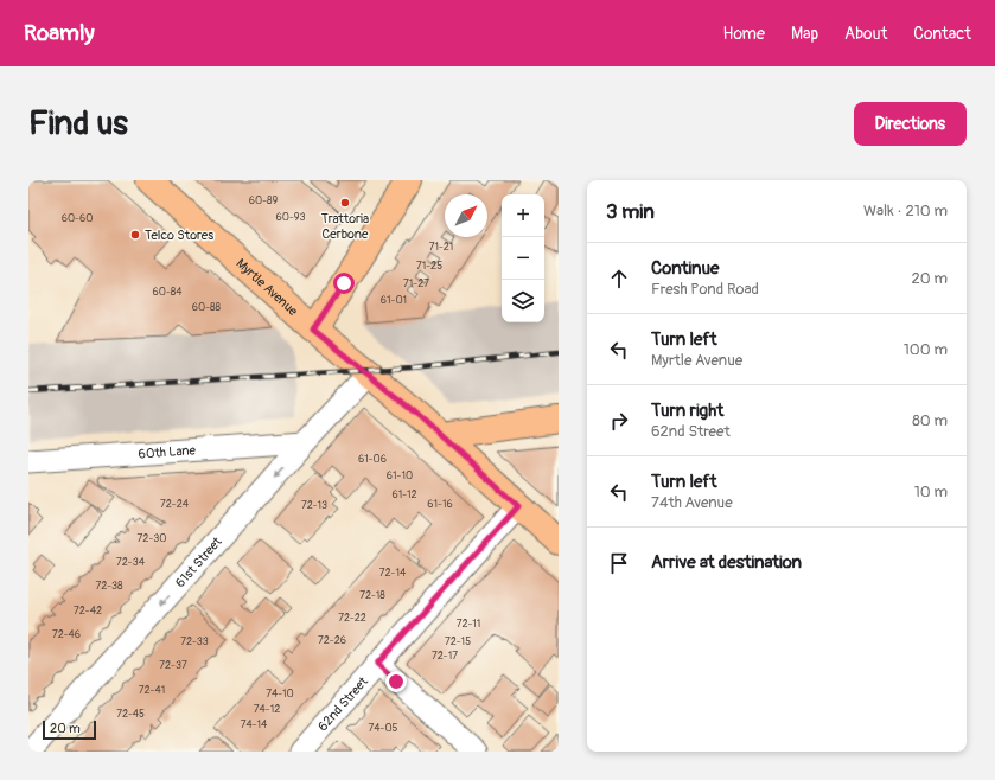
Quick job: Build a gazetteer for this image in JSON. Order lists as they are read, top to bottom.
{
  "streets": {
    "main road": ["Myrtle Avenue"],
    "street": ["60th Lane", "61st Street", "62nd Street"]
  },
  "crossings": [
    ["Myrtle Avenue", "61st Street"],
    ["Myrtle Avenue", "62nd Street"],
    ["60th Lane", "61st Street"]
  ],
  "one_way": ["61st Street"],
  "places": ["Trattoria Cerbone", "Telco Stores"],
  "house_numbers": [
    "60-89",
    "60-93",
    "60-60",
    "71-21",
    "71-25",
    "71-27",
    "60-84",
    "61-01",
    "60-88",
    "61-06",
    "61-10",
    "61-12",
    "72-24",
    "61-16",
    "72-13",
    "72-30",
    "72-34",
    "72-14",
    "72-38",
    "72-18",
    "72-42",
    "72-22",
    "72-11",
    "72-46",
    "72-26",
    "72-33",
    "72-15",
    "72-17",
    "72-37",
    "72-41",
    "74-10",
    "74-12",
    "72-45",
    "74-14",
    "74-05"
  ],
  "scale_bar": "20 m",
  "north": "top right",
  "page": {
    "header": "Roamly",
    "nav": [
      "Home",
      "Map",
      "About",
      "Contact"
    ],
    "buttons": "Directions",
    "title": "Find us",
    "heading": ["3 min", "Walk · 210 m"],
    "map_buttons": ["+", "−"],
    "list": [
      ["Continue", "Fresh Pond Road", "20 m"],
      ["Turn left", "Myrtle Avenue", "100 m"],
      ["Turn right", "62nd Street", "80 m"],
      ["Turn left", "74th Avenue", "10 m"],
      "Arrive at destination"
    ],
    "scale": "20 m"
  }
}
